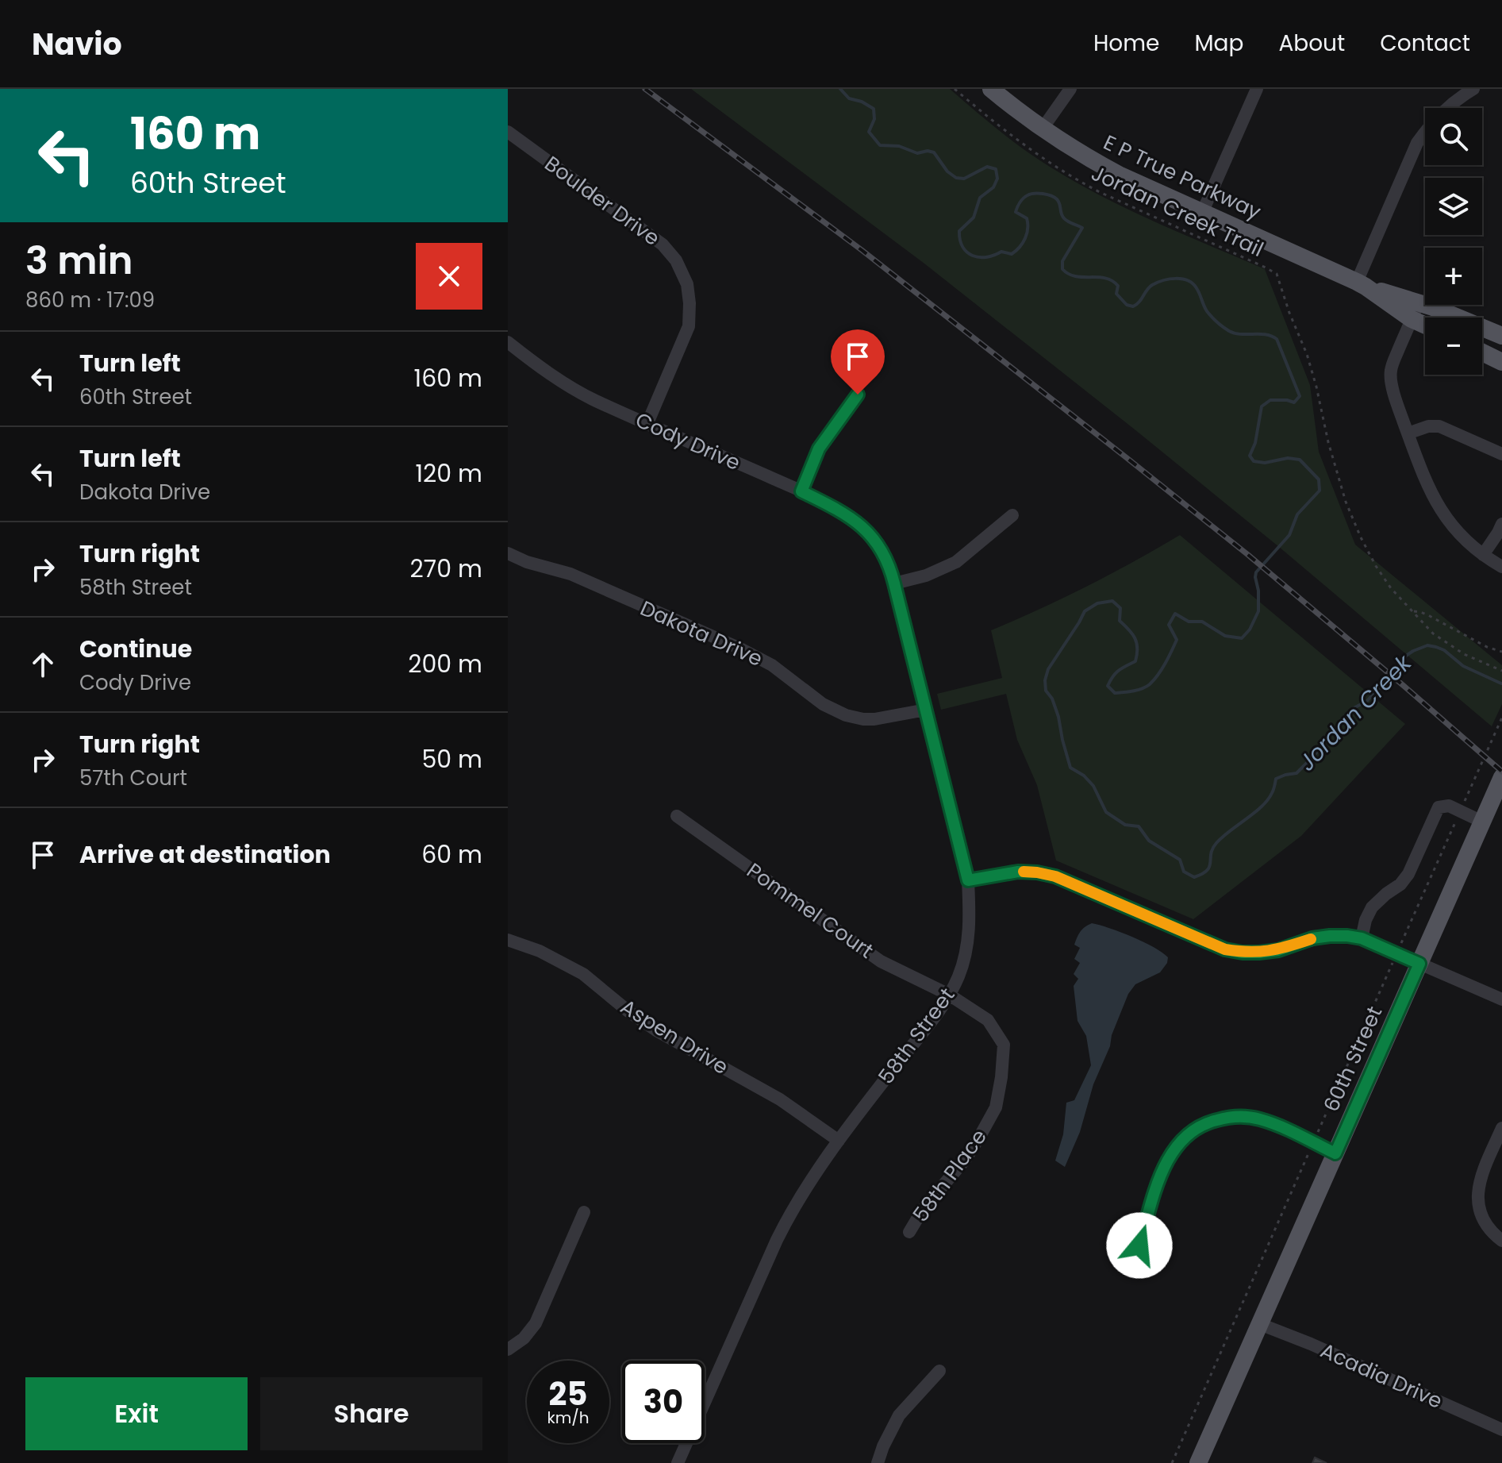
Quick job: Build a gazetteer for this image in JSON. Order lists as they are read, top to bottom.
{
  "streets": {
    "main road": ["E P True Parkway", "60th Street"],
    "street": [
      "Boulder Drive",
      "Cody Drive",
      "Dakota Drive",
      "Pommel Court",
      "58th Street",
      "Aspen Drive",
      "58th Place",
      "Acadia Drive"
    ],
    "path": ["Jordan Creek Trail"]
  },
  "crossings": [
    ["Boulder Drive", "Cody Drive"],
    ["Cody Drive", "58th Street"],
    ["Dakota Drive", "58th Street"],
    ["Pommel Court", "58th Street"],
    ["Pommel Court", "58th Place"],
    ["58th Street", "Aspen Drive"],
    ["58th Street", "58th Place"],
    ["60th Street", "Acadia Drive"]
  ],
  "water": ["Jordan Creek"],
  "page": {
    "header": "Navio",
    "nav": [
      "Home",
      "Map",
      "About",
      "Contact"
    ],
    "turn": ["160 m", "60th Street"],
    "map_buttons": ["+", "−"],
    "heading": ["3 min", "860 m · 17:09"],
    "list": [
      {
        "name": "Turn left",
        "note": "60th Street",
        "value": "160 m"
      },
      {
        "name": "Turn left",
        "note": "Dakota Drive",
        "value": "120 m"
      },
      {
        "name": "Turn right",
        "note": "58th Street",
        "value": "270 m"
      },
      {
        "name": "Continue",
        "note": "Cody Drive",
        "value": "200 m"
      },
      {
        "name": "Turn right",
        "note": "57th Court",
        "value": "50 m"
      },
      {
        "name": "Arrive at destination",
        "value": "60 m"
      }
    ],
    "speed": "25 km/h",
    "limit": "30",
    "buttons": ["Exit", "Share"]
  }
}
